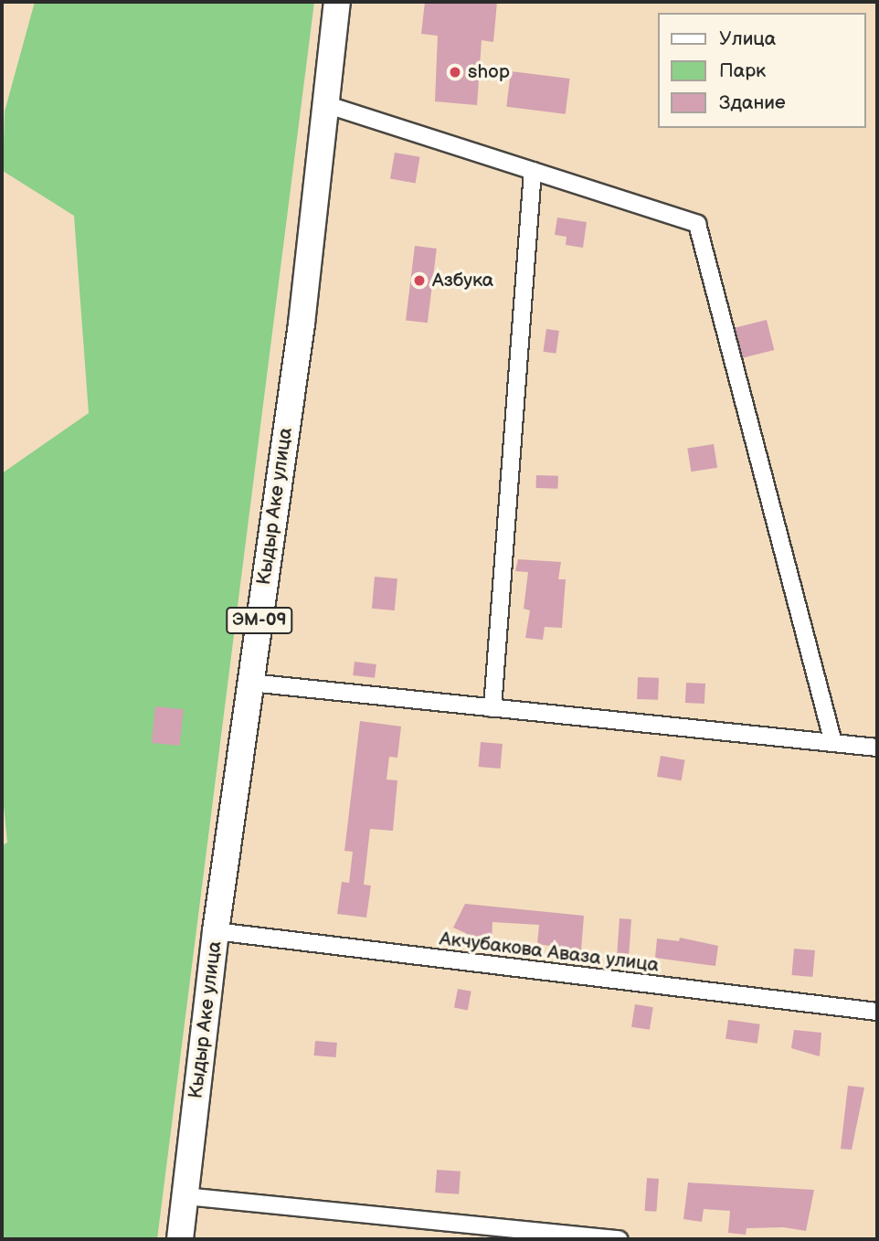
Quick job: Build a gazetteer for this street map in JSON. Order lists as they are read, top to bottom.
{
  "streets": {
    "highway": ["Кыдыр Аке улица", "ЭМ-09"],
    "street": ["Акчубакова Аваза улица"]
  },
  "crossings": [
    ["Кыдыр Аке улица", "Акчубакова Аваза улица"]
  ],
  "places": ["shop", "Азбука"],
  "legend": ["Улица", "Парк", "Здание"]
}
